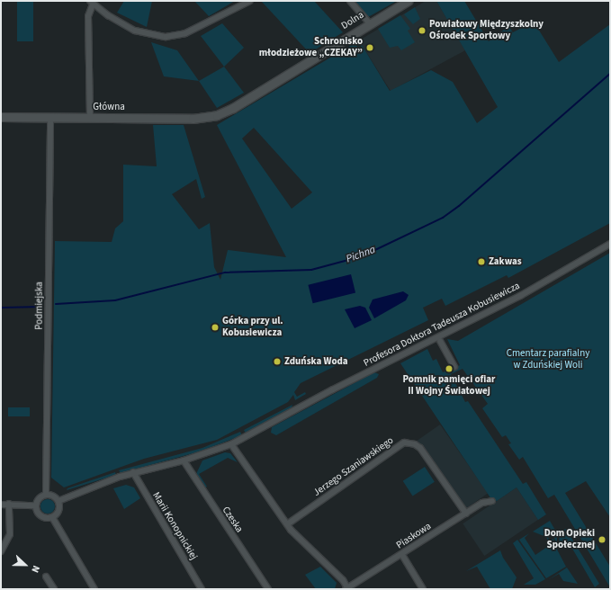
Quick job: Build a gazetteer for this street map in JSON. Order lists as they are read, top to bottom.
{
  "streets": {
    "street": [
      "Dolna",
      "Główna",
      "Podmiejska",
      "Profesora Doktora Tadeusza Kobusiewicza",
      "Jerzego Szaniawskiego",
      "Czeska",
      "Marii Konopnickiej",
      "Piaskowa"
    ]
  },
  "crossings": [
    ["Dolna", "Główna"],
    ["Główna", "Podmiejska"],
    ["Podmiejska", "Profesora Doktora Tadeusza Kobusiewicza"],
    ["Profesora Doktora Tadeusza Kobusiewicza", "Czeska"],
    ["Profesora Doktora Tadeusza Kobusiewicza", "Marii Konopnickiej"],
    ["Jerzego Szaniawskiego", "Piaskowa"]
  ],
  "water": ["Pichna"],
  "parks": ["Cmentarz parafialny w Zduńskiej Woli"],
  "places": [
    "Powiatowy Międzyszkolny Ośrodek Sportowy",
    "Schronisko młodzieżowe „CZEKAY”",
    "Zakwas",
    "Górka przy ul. Kobusiewicza",
    "Zduńska Woda",
    "Pomnik pamięci ofiar II Wojny Światowej",
    "Dom Opieki Społecznej"
  ],
  "north": "right"
}
